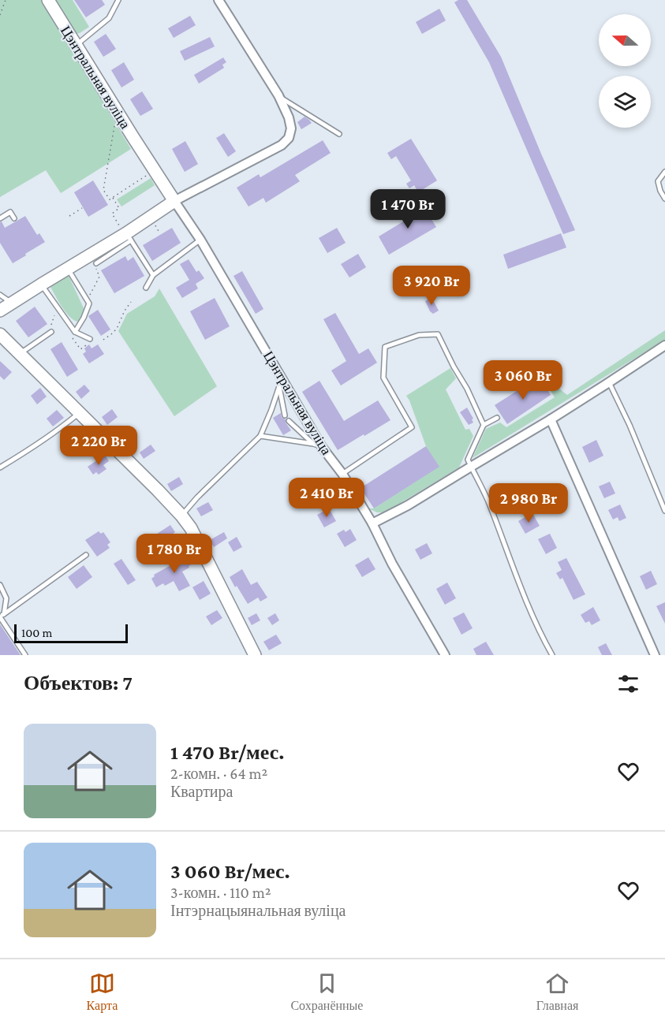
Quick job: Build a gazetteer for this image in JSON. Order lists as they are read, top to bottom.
{
  "streets": {
    "street": ["Цэнтральная вуліца"]
  },
  "scale_bar": "100 m",
  "north": "left",
  "page": {
    "price": [
      "1 470 Br",
      "3 920 Br",
      "3 060 Br",
      "2 220 Br",
      "2 410 Br",
      "2 980 Br",
      "1 780 Br"
    ],
    "scale": "100 m",
    "heading": "Объектов: 7",
    "list": [
      {
        "name": "1 470 Br/мес.",
        "note": "2-комн. · 64 m² · Квартира"
      },
      {
        "name": "3 060 Br/мес.",
        "note": "3-комн. · 110 m² · Інтэрнацыянальная вуліца"
      }
    ],
    "tabs": ["Карта", "Сохранённые", "Главная"]
  }
}
